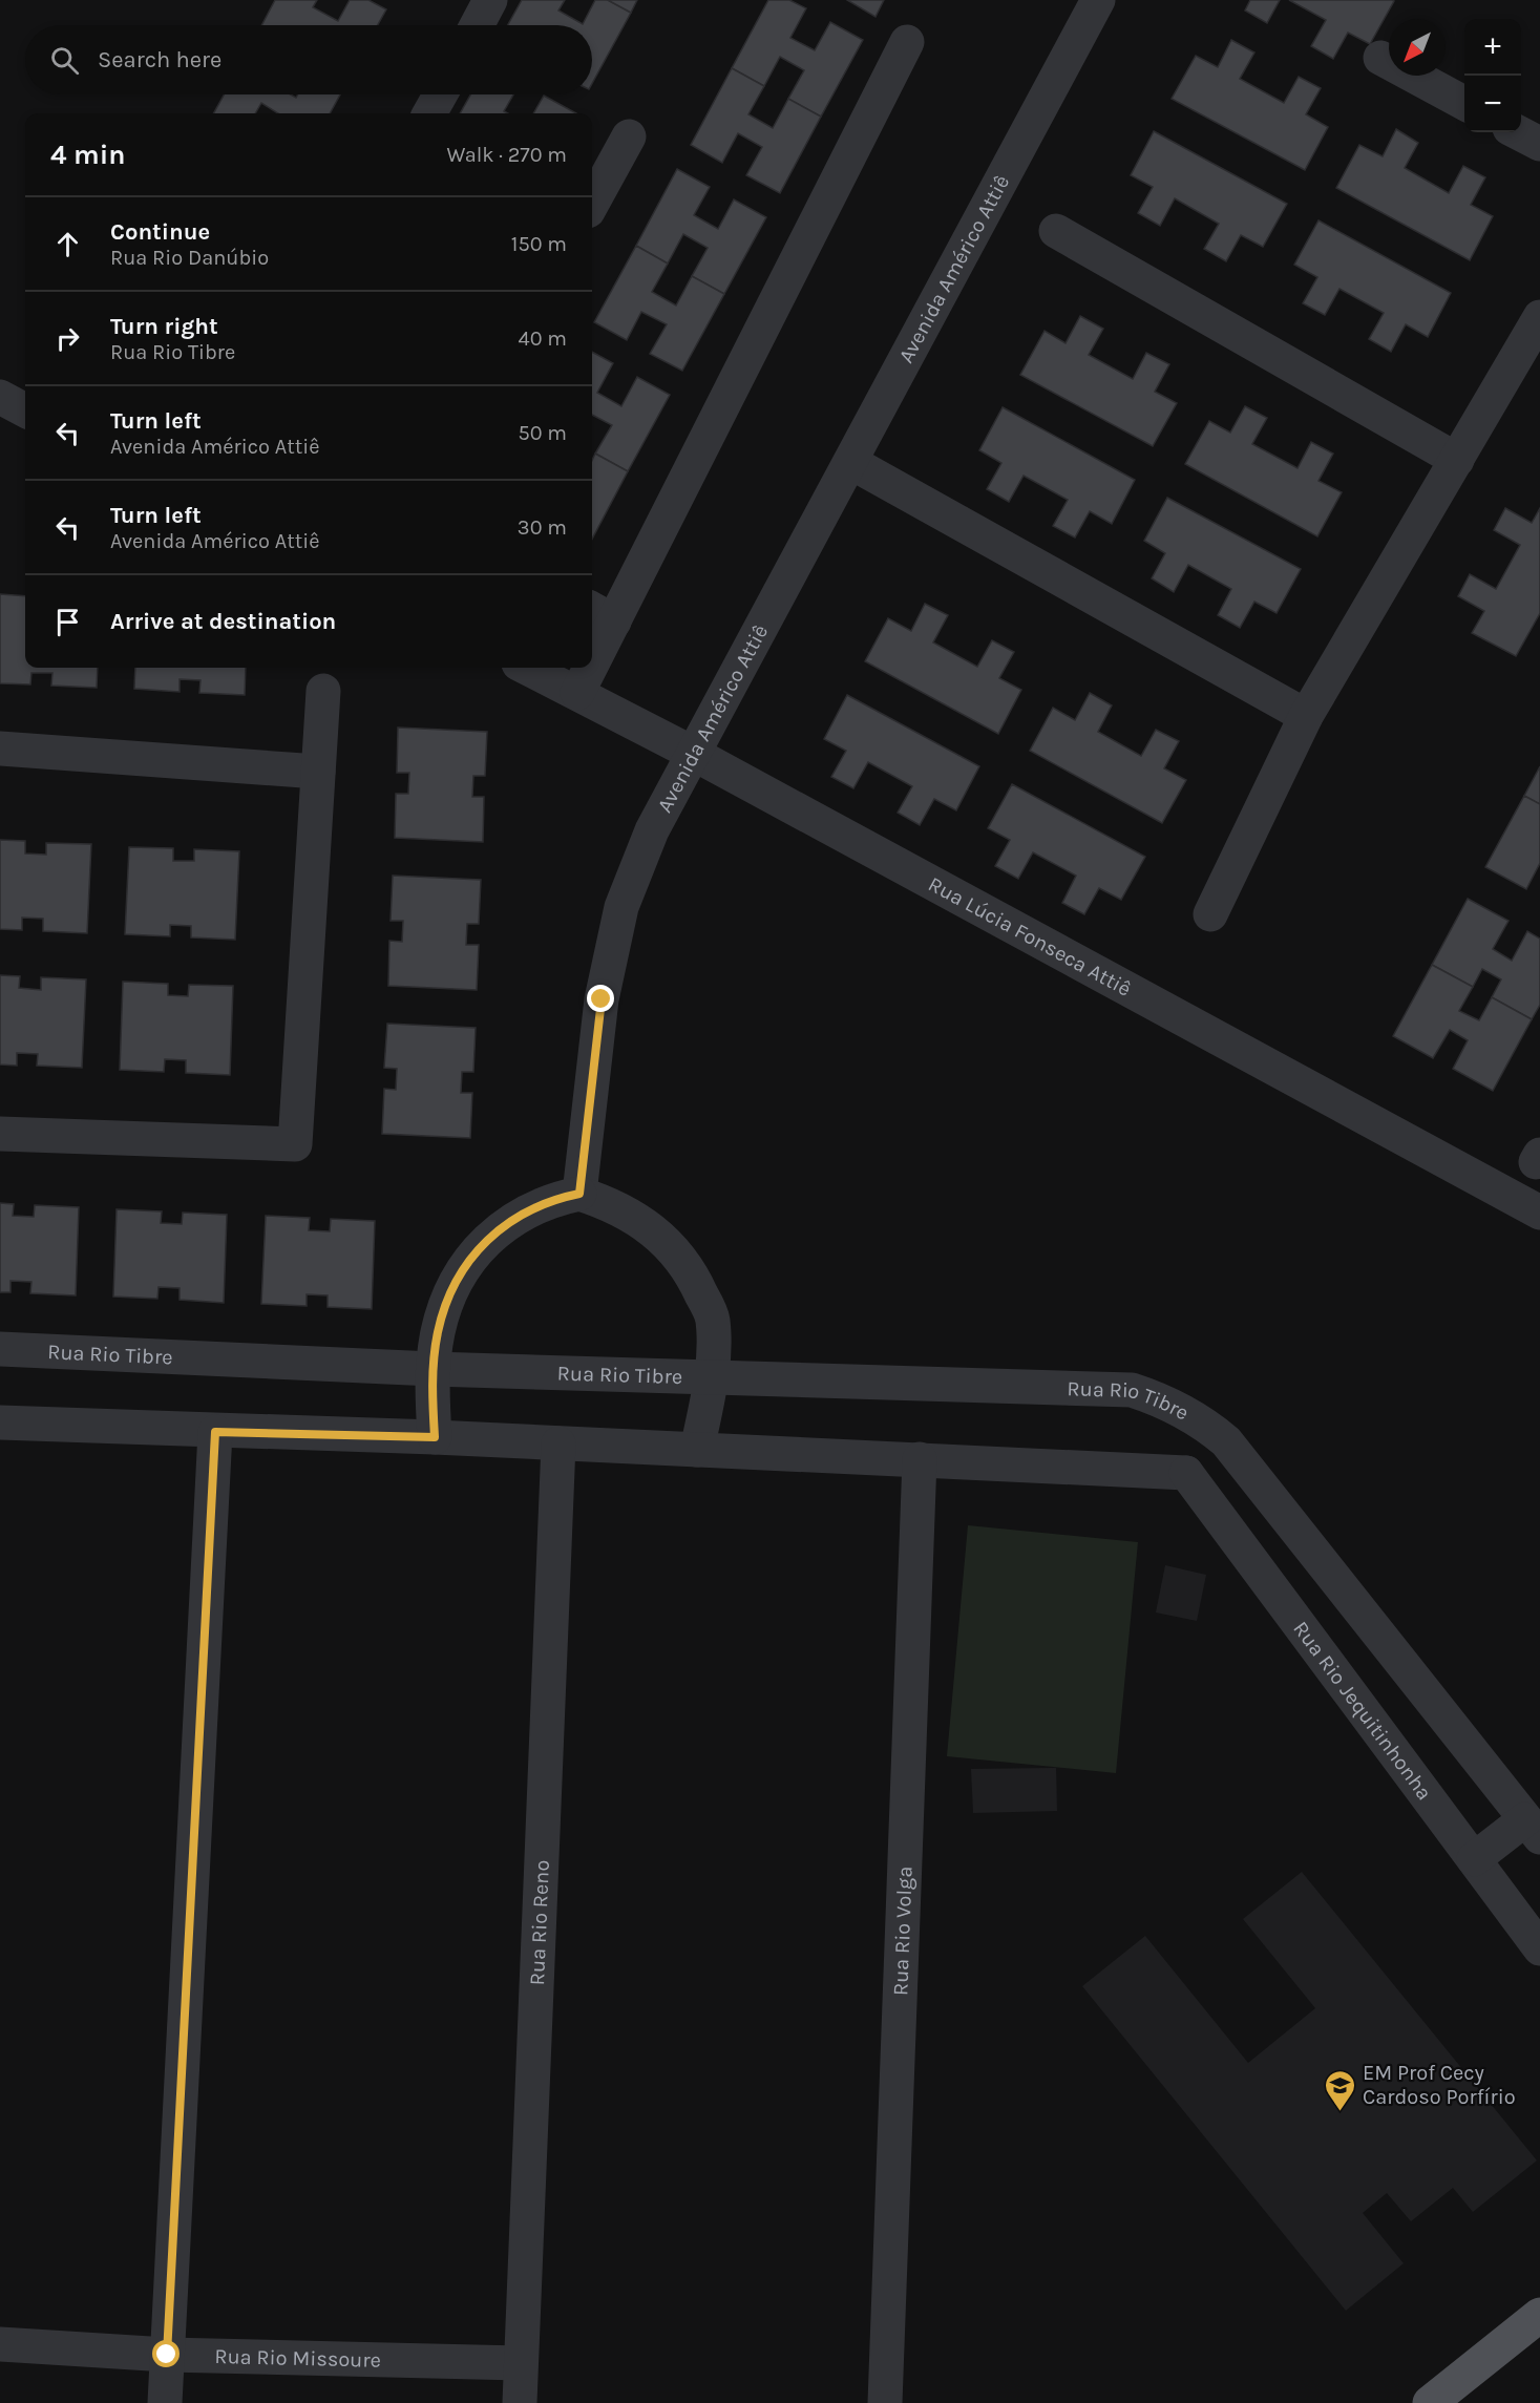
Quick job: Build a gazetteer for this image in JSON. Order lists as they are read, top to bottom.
{
  "streets": {
    "street": [
      "Avenida Américo Attiê",
      "Rua Lúcia Fonseca Attiê",
      "Rua Rio Tibre",
      "Rua Rio Jequitinhonha",
      "Rua Rio Reno",
      "Rua Rio Volga",
      "Rua Rio Missoure"
    ]
  },
  "crossings": [
    ["Avenida Américo Attiê", "Rua Lúcia Fonseca Attiê"],
    ["Rua Rio Reno", "Rua Rio Missoure"]
  ],
  "places": {
    "school or university": ["EM Prof Cecy Cardoso Porfírio"]
  },
  "north": "bottom left",
  "page": {
    "map_buttons": ["+", "−"],
    "search": "Search here",
    "heading": ["4 min", "Walk · 270 m"],
    "list": [
      ["Continue", "Rua Rio Danúbio", "150 m"],
      ["Turn right", "Rua Rio Tibre", "40 m"],
      ["Turn left", "Avenida Américo Attiê", "50 m"],
      ["Turn left", "Avenida Américo Attiê", "30 m"],
      "Arrive at destination"
    ]
  }
}
